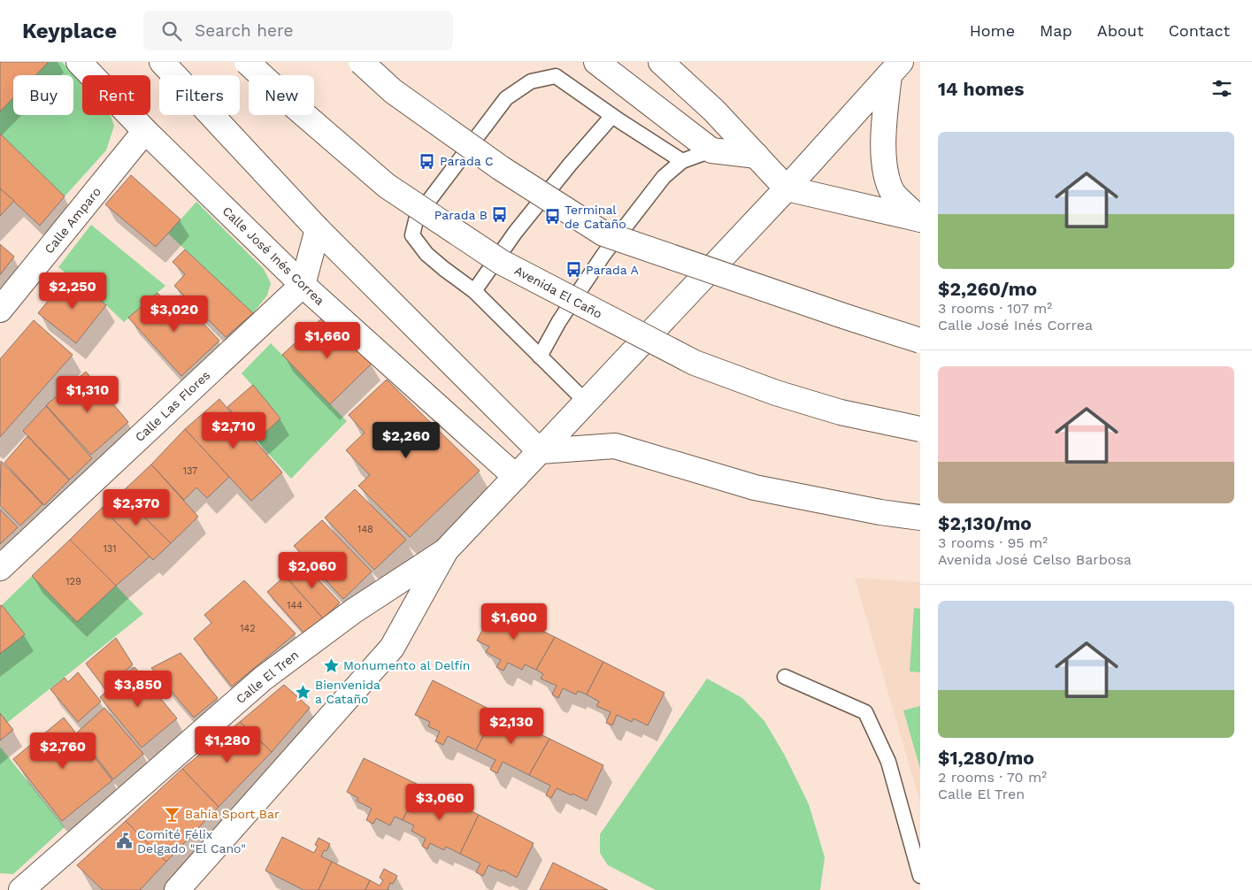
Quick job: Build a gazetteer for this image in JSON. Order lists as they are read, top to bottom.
{
  "streets": {
    "main road": [
      "Calle Amparo",
      "Calle José Inés Correa",
      "Avenida El Caño",
      "Calle Las Flores",
      "Calle El Tren"
    ]
  },
  "crossings": [
    ["Calle Amparo", "Calle José Inés Correa"],
    ["Calle José Inés Correa", "Calle Las Flores"]
  ],
  "places": {
    "bus stop": [
      "Parada C",
      "Parada B",
      "Terminal de Cataño",
      "Parada A"
    ],
    "place": ["Monumento al Delfín", "Bienvenida a Cataño"],
    "bar": ["Bahía Sport Bar"],
    "public building": ["Comité Félix Delgado \"El Cano\""]
  },
  "house_numbers": [
    "137",
    "148",
    "131",
    "129",
    "144",
    "142"
  ],
  "page": {
    "header": "Keyplace",
    "search": "Search here",
    "nav": [
      "Home",
      "Map",
      "About",
      "Contact"
    ],
    "heading": "14 homes",
    "chip": [
      "Buy",
      "Rent",
      "Filters",
      "New"
    ],
    "list": [
      {
        "name": "$2,260/mo",
        "note": "3 rooms · 107 m² · Calle José Inés Correa"
      },
      {
        "name": "$2,130/mo",
        "note": "3 rooms · 95 m² · Avenida José Celso Barbosa"
      },
      {
        "name": "$1,280/mo",
        "note": "2 rooms · 70 m² · Calle El Tren"
      }
    ],
    "price": [
      "$2,250",
      "$3,020",
      "$1,660",
      "$1,310",
      "$2,710",
      "$2,260",
      "$2,370",
      "$2,060",
      "$1,600",
      "$3,850",
      "$2,130",
      "$1,280",
      "$2,760",
      "$3,060"
    ]
  }
}
